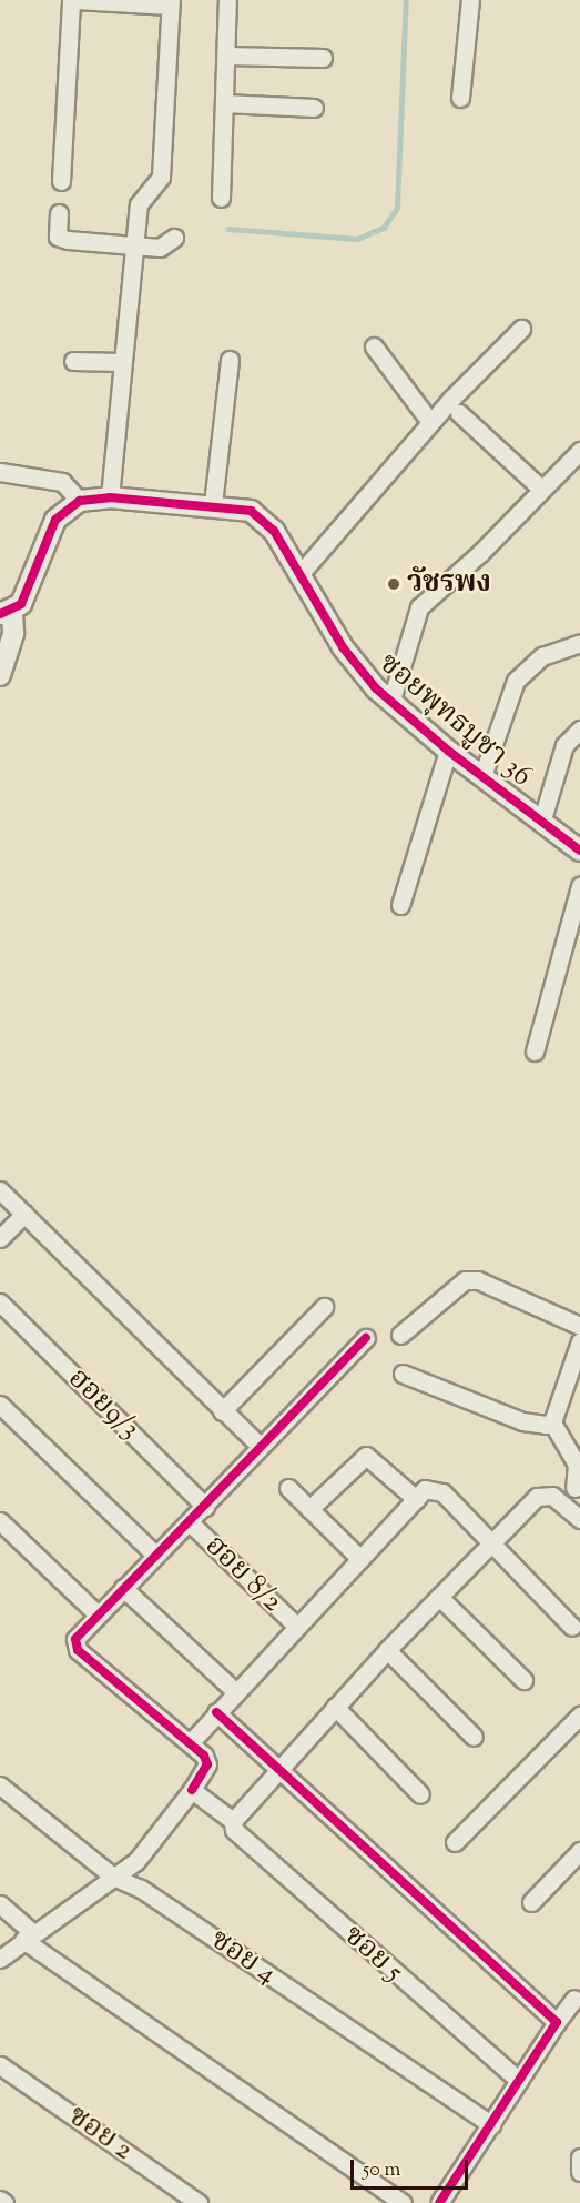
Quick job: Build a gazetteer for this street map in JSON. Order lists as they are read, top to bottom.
{
  "streets": {
    "street": [
      "ซอยพุทธบูชา 36",
      "ฮอย9/3",
      "ฮอย 8/2",
      "ซอย 5",
      "ซอย 4",
      "ซอย 2"
    ]
  },
  "places": ["วัชรพง"],
  "scale_bar": "50 m"
}
